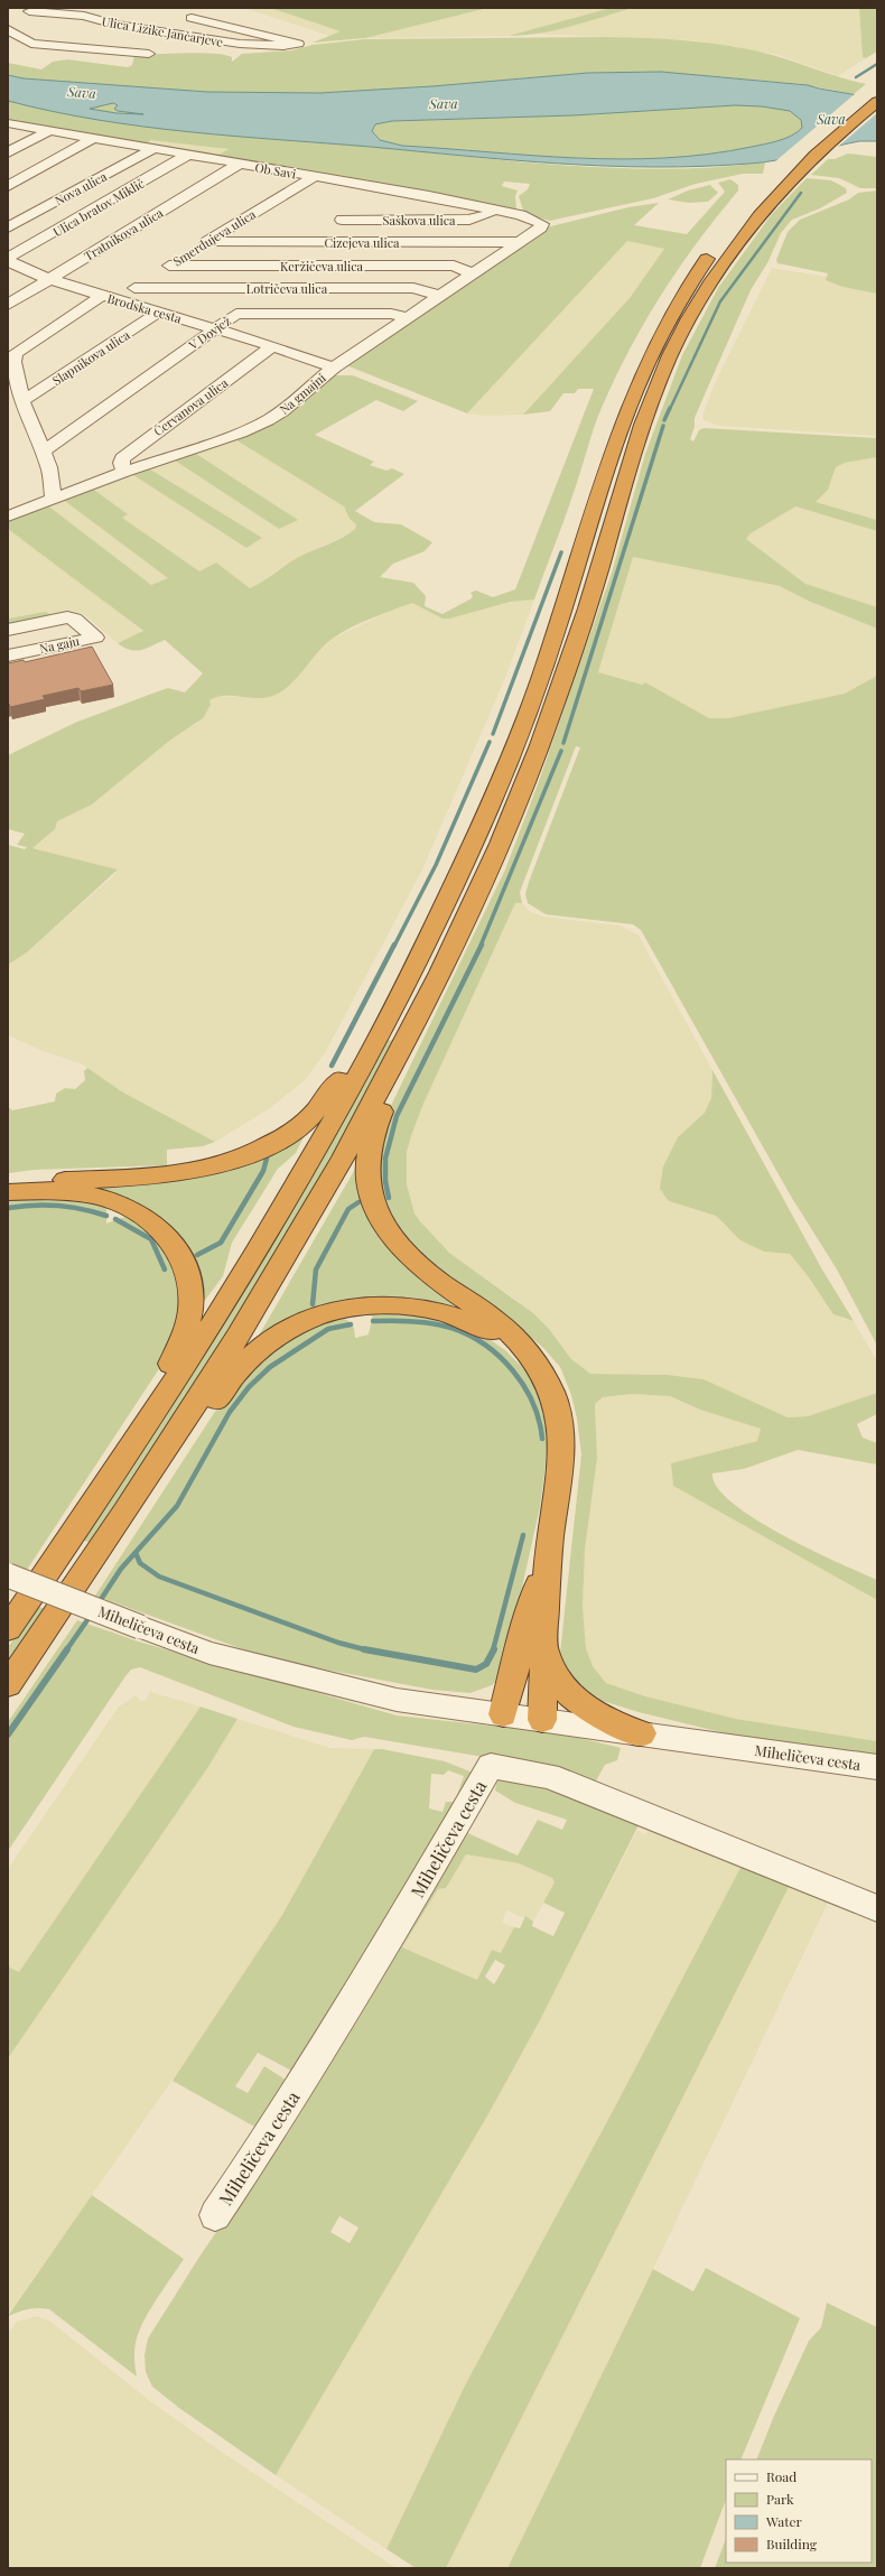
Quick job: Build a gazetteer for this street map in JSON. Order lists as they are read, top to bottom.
{
  "streets": {
    "street": [
      "Ulica Lizike Jančarjeve",
      "Ob Savi",
      "Nova ulica",
      "Ulica bratov Miklič",
      "Saškova ulica",
      "Tratnikova ulica",
      "Smerdujeva ulica",
      "Cizejeva ulica",
      "Keržičeva ulica",
      "Lotričeva ulica",
      "Brodska cesta",
      "V Dovjež",
      "Slapnikova ulica",
      "Na gmajni",
      "Červanova ulica",
      "Na gaju",
      "Miheličeva cesta"
    ]
  },
  "crossings": [
    ["Ob Savi", "Nova ulica"],
    ["Ob Savi", "Ulica bratov Miklič"],
    ["Ob Savi", "Saškova ulica"],
    ["Ob Savi", "Tratnikova ulica"],
    ["Ob Savi", "Smerdujeva ulica"],
    ["Ob Savi", "Na gmajni"],
    ["Tratnikova ulica", "Brodska cesta"],
    ["Smerdujeva ulica", "Cizejeva ulica"],
    ["Smerdujeva ulica", "Keržičeva ulica"],
    ["Smerdujeva ulica", "Lotričeva ulica"],
    ["Smerdujeva ulica", "Brodska cesta"],
    ["Smerdujeva ulica", "V Dovjež"],
    ["Smerdujeva ulica", "Slapnikova ulica"],
    ["Smerdujeva ulica", "Na gmajni"],
    ["Cizejeva ulica", "Na gmajni"],
    ["Keržičeva ulica", "Na gmajni"],
    ["Lotričeva ulica", "Na gmajni"],
    ["Brodska cesta", "V Dovjež"],
    ["Brodska cesta", "Slapnikova ulica"],
    ["Brodska cesta", "Na gmajni"],
    ["Brodska cesta", "Červanova ulica"],
    ["V Dovjež", "Na gmajni"],
    ["Na gmajni", "Červanova ulica"]
  ],
  "water": ["Sava"],
  "legend": [
    "Road",
    "Park",
    "Water",
    "Building"
  ]
}
